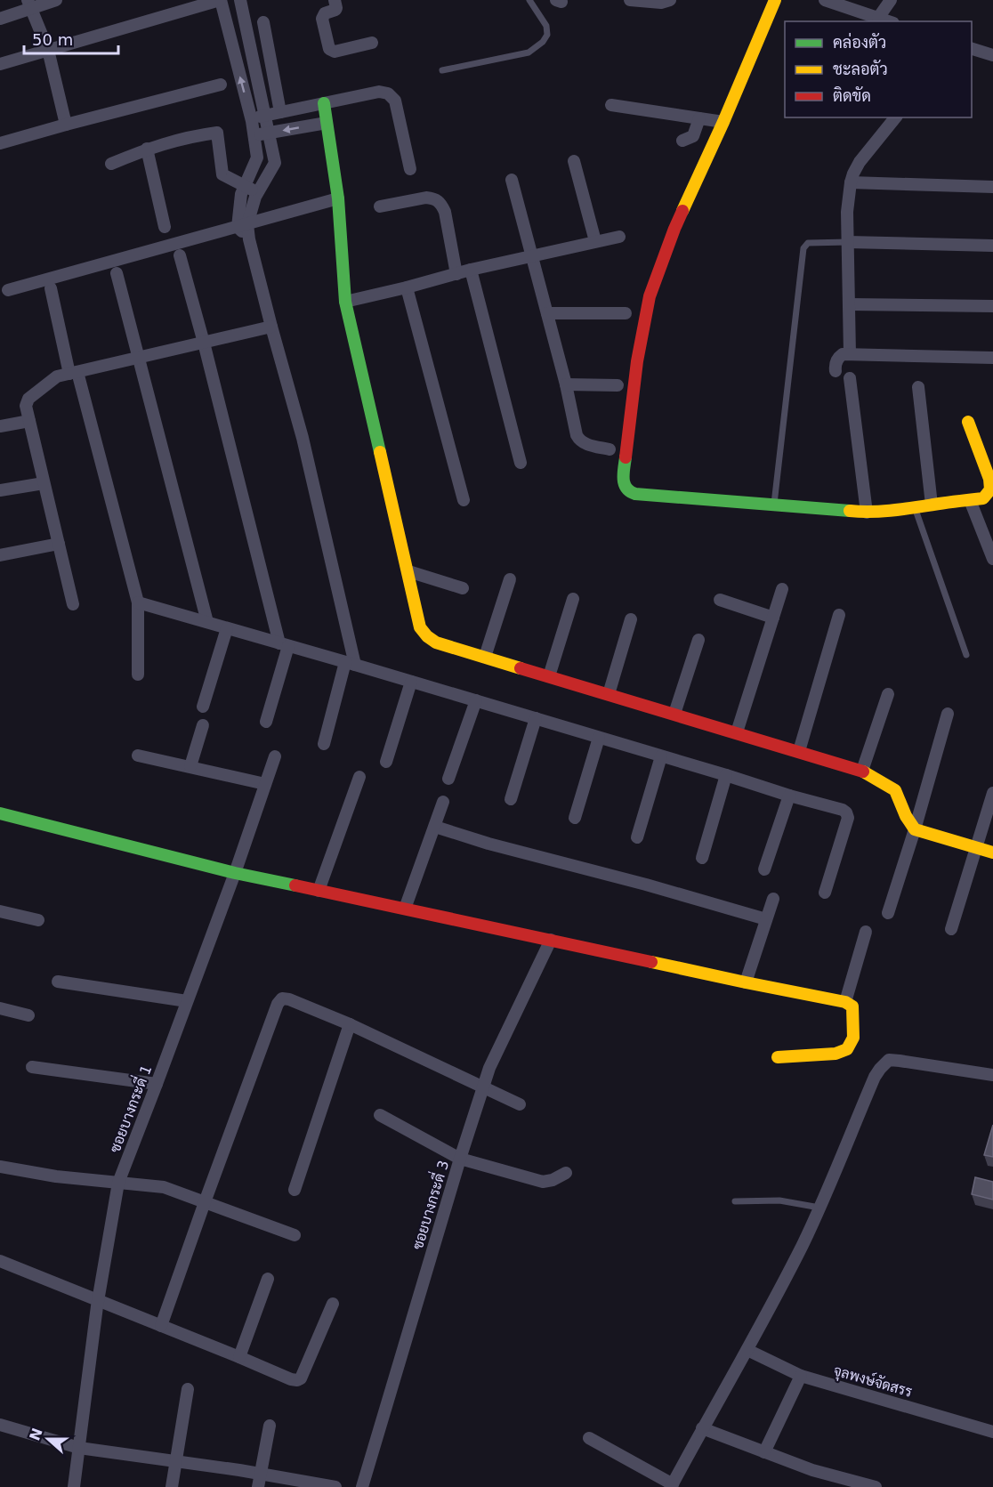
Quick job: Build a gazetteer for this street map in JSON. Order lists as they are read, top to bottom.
{
  "streets": {
    "street": ["ซอยบางกระดี่ 1", "ซอยบางกระดี่ 3", "จุลพงษ์จัดสรร"]
  },
  "legend": ["คล่องตัว", "ชะลอตัว", "ติดขัด"],
  "scale_bar": "50 m",
  "north": "left"
}
